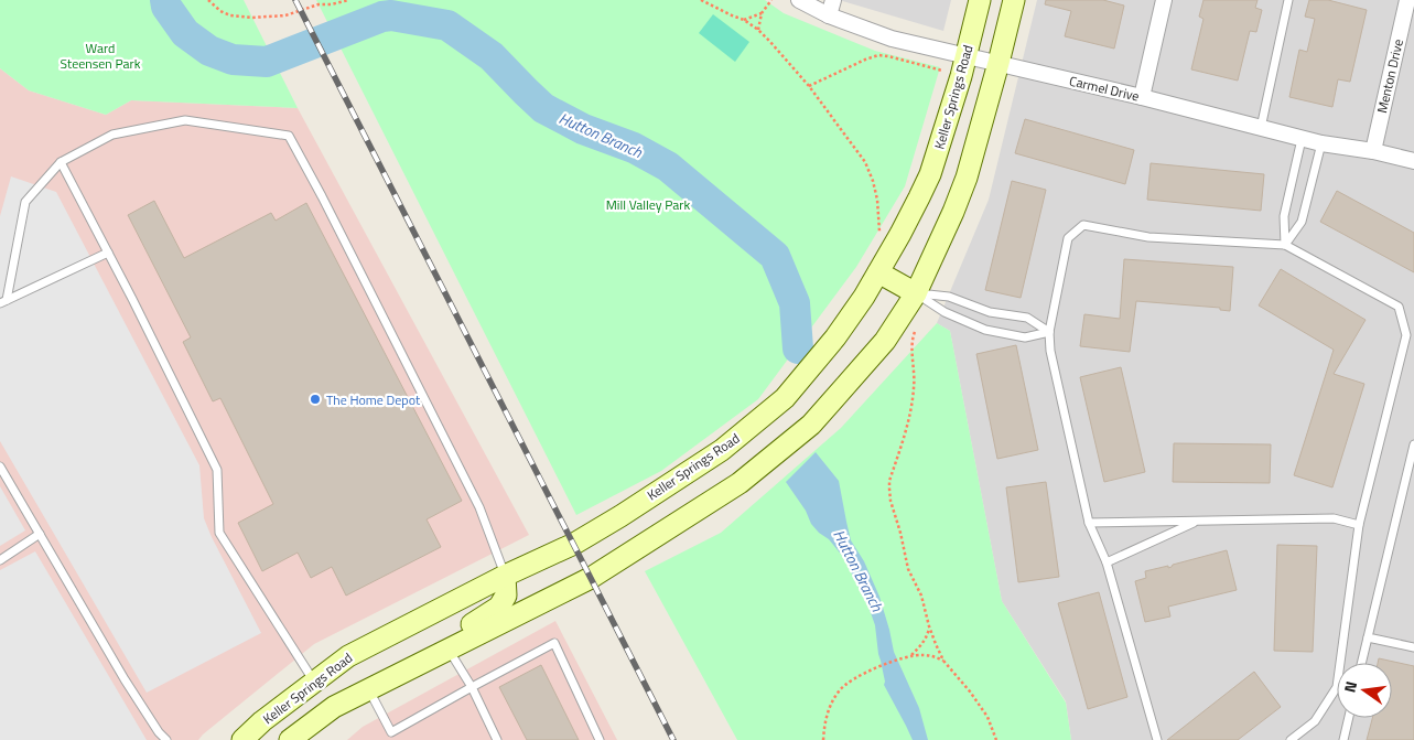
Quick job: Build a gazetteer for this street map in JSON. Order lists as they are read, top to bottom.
{
  "streets": {
    "main road": ["Keller Springs Road"],
    "street": ["Menton Drive", "Carmel Drive"]
  },
  "crossings": [
    ["Menton Drive", "Carmel Drive"],
    ["Carmel Drive", "Keller Springs Road"]
  ],
  "water": ["Hutton Branch"],
  "parks": ["Ward Steensen Park", "Mill Valley Park"],
  "places": ["The Home Depot"],
  "north": "left"
}
